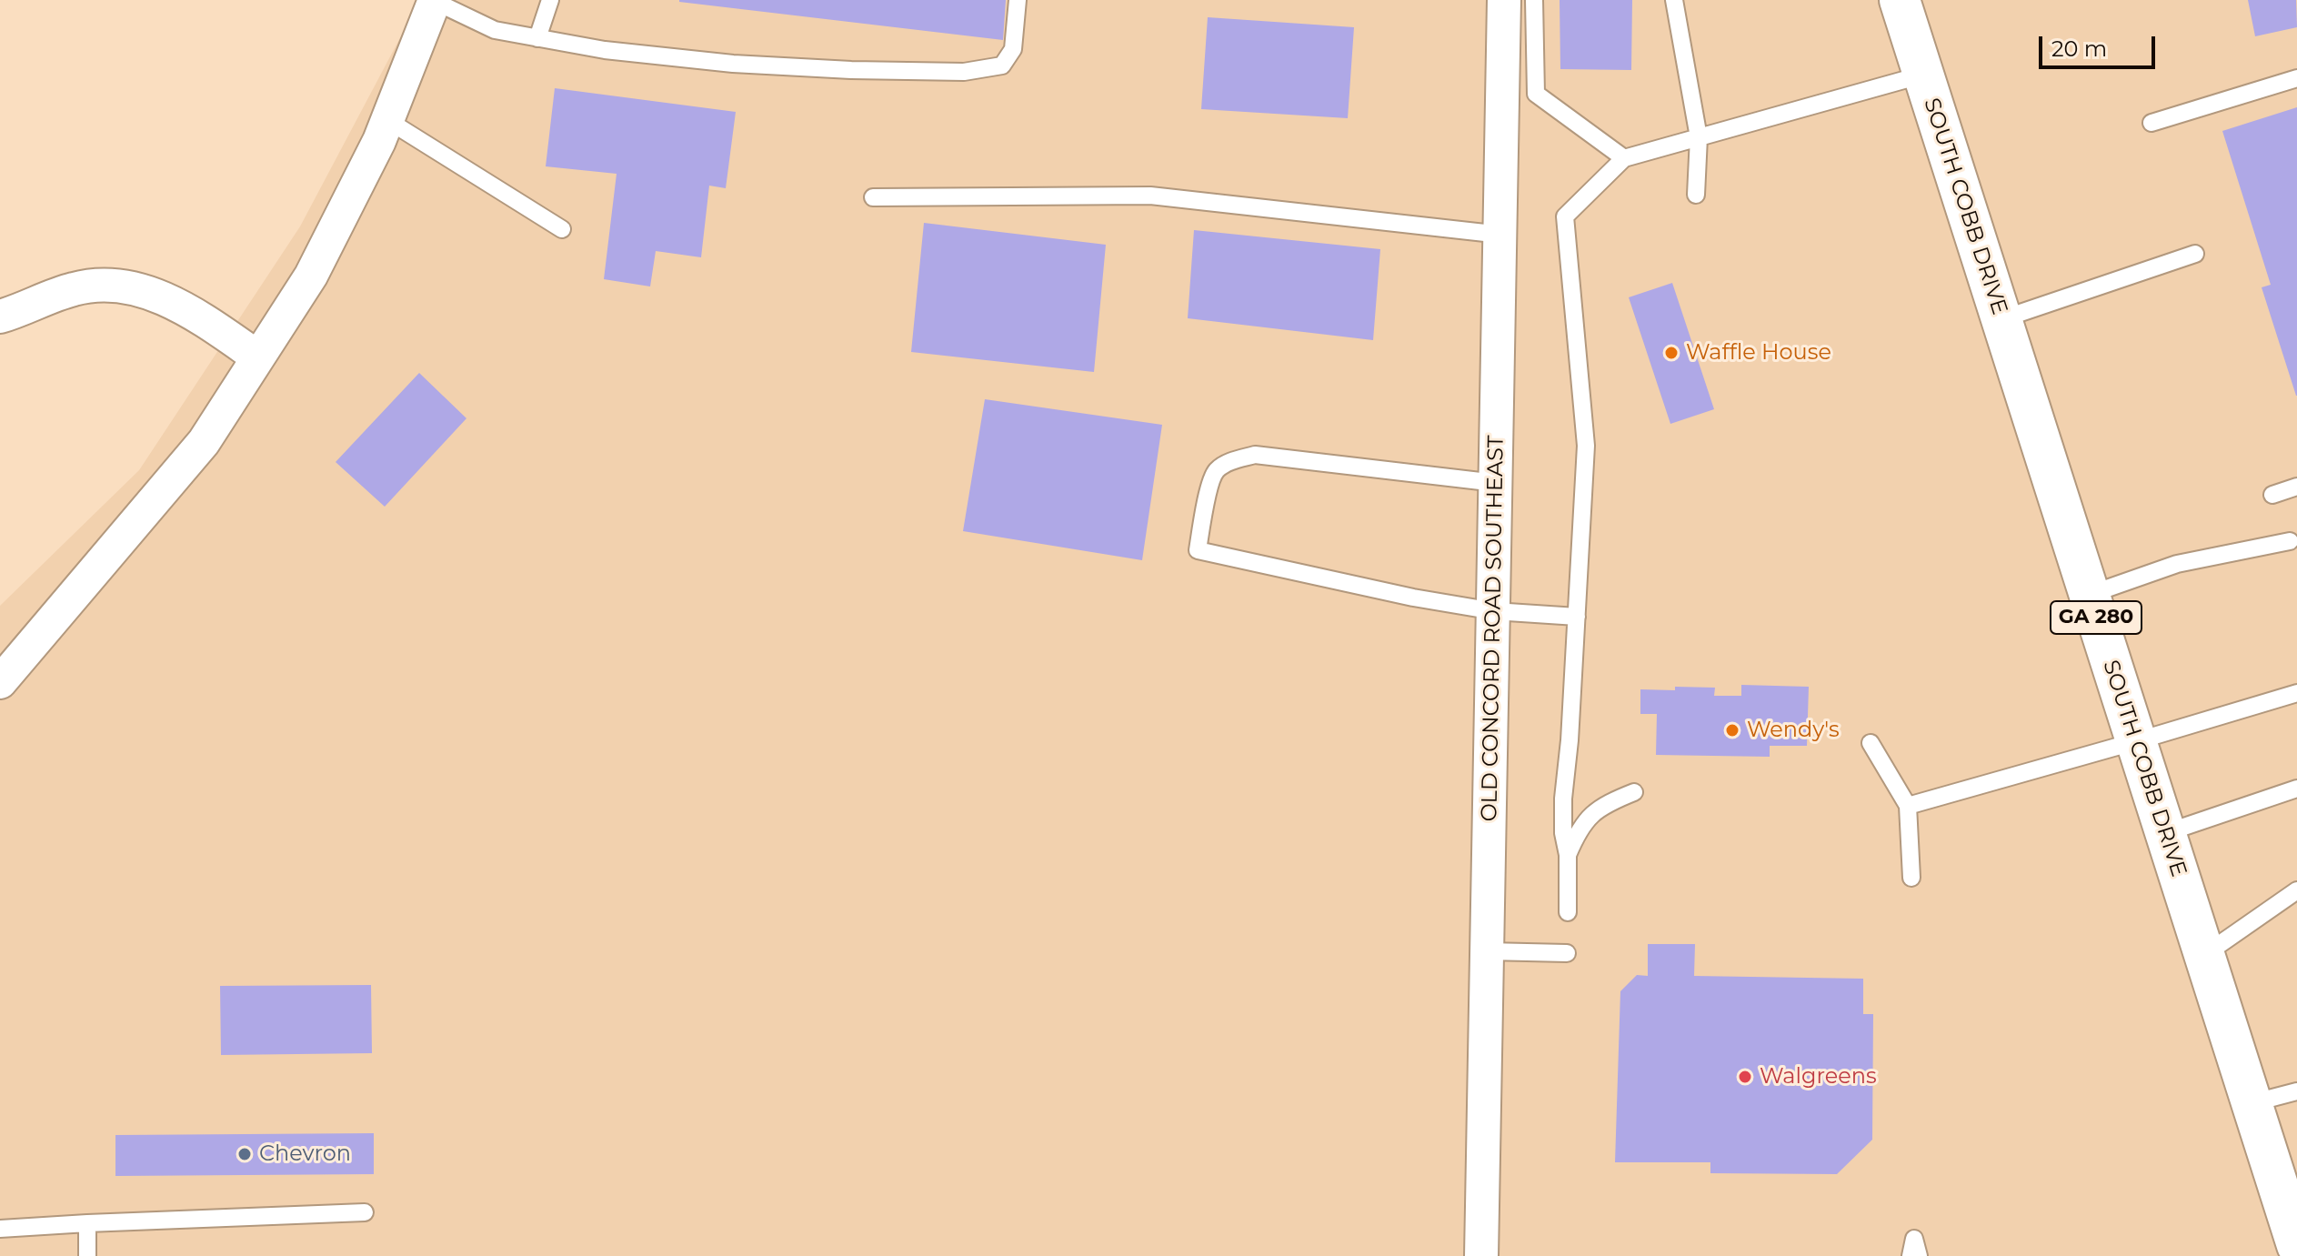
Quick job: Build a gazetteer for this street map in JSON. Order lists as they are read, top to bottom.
{
  "streets": {
    "main road": ["SOUTH COBB DRIVE", "GA 280"],
    "street": ["OLD CONCORD ROAD SOUTHEAST"]
  },
  "places": [
    "Waffle House",
    "Wendy's",
    "Walgreens",
    "Chevron"
  ],
  "scale_bar": "20 m"
}
